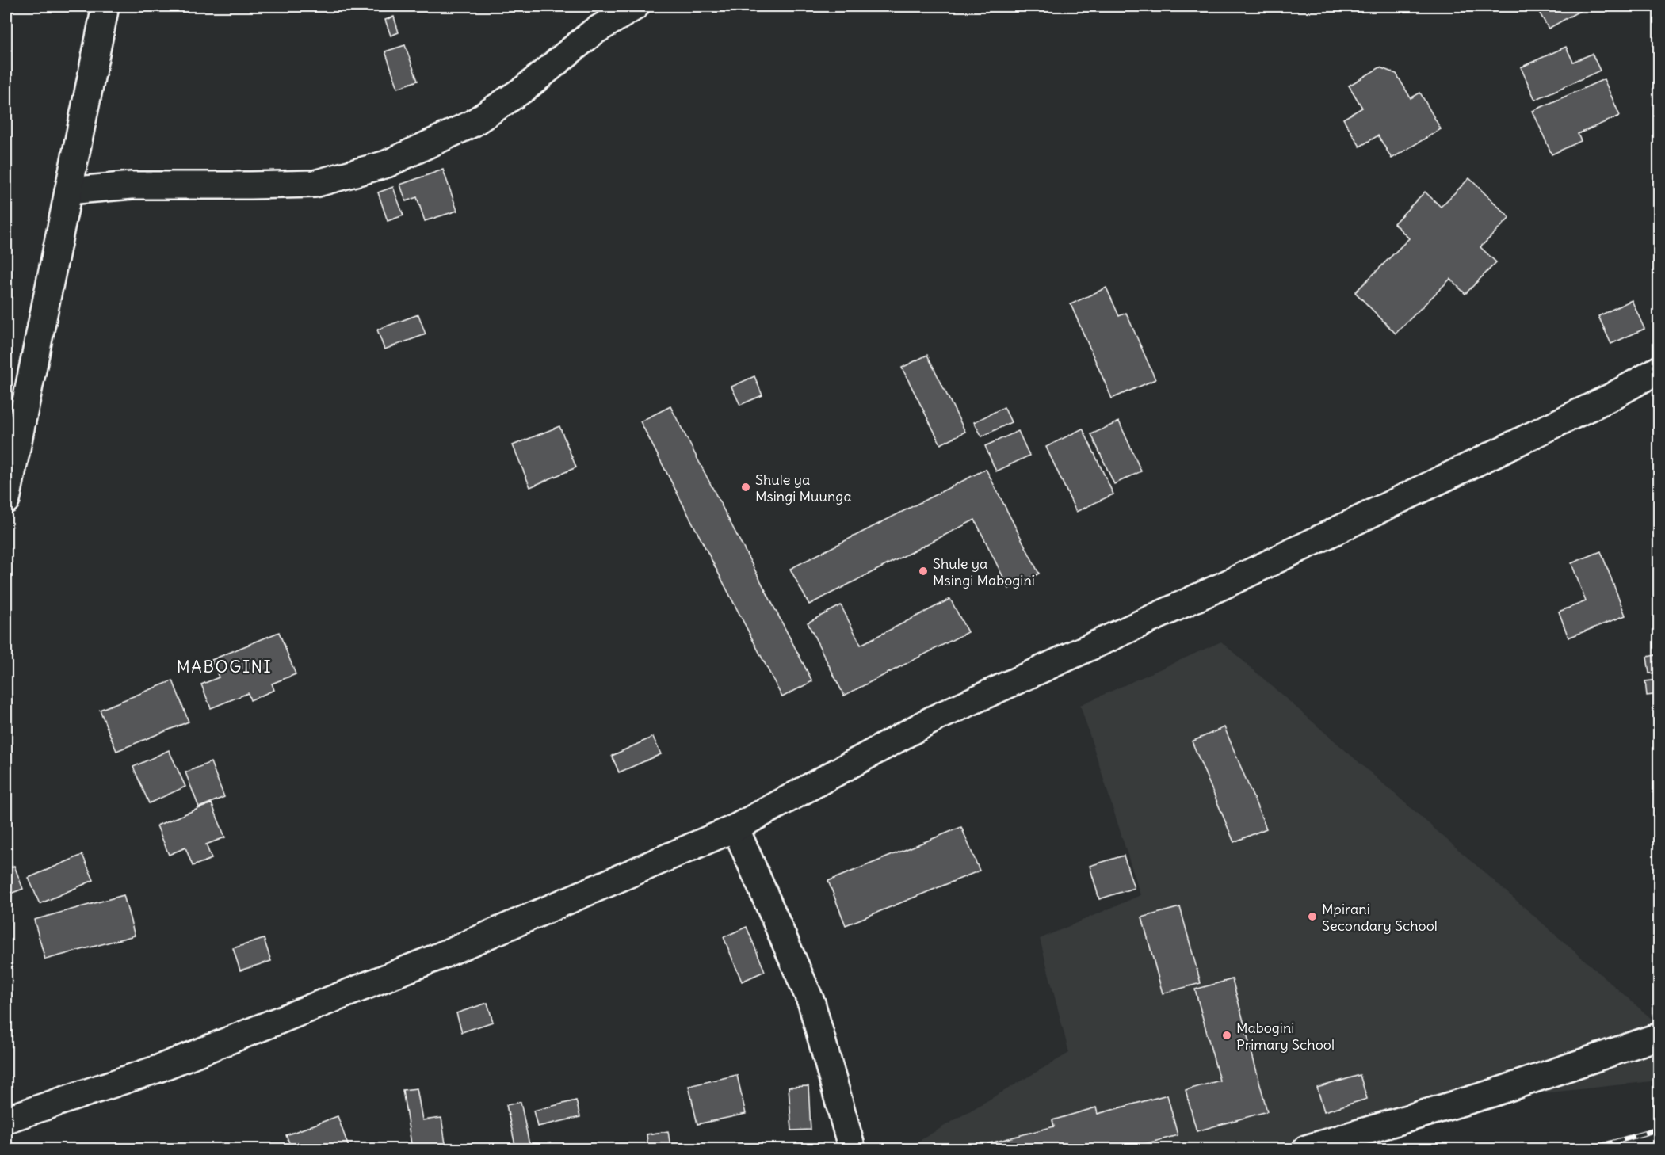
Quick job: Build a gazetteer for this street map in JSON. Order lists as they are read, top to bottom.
{
  "districts": ["MABOGINI"],
  "places": [
    "Shule ya Msingi Muunga",
    "Shule ya Msingi Mabogini",
    "Mpirani Secondary School",
    "Mabogini Primary School"
  ]
}
